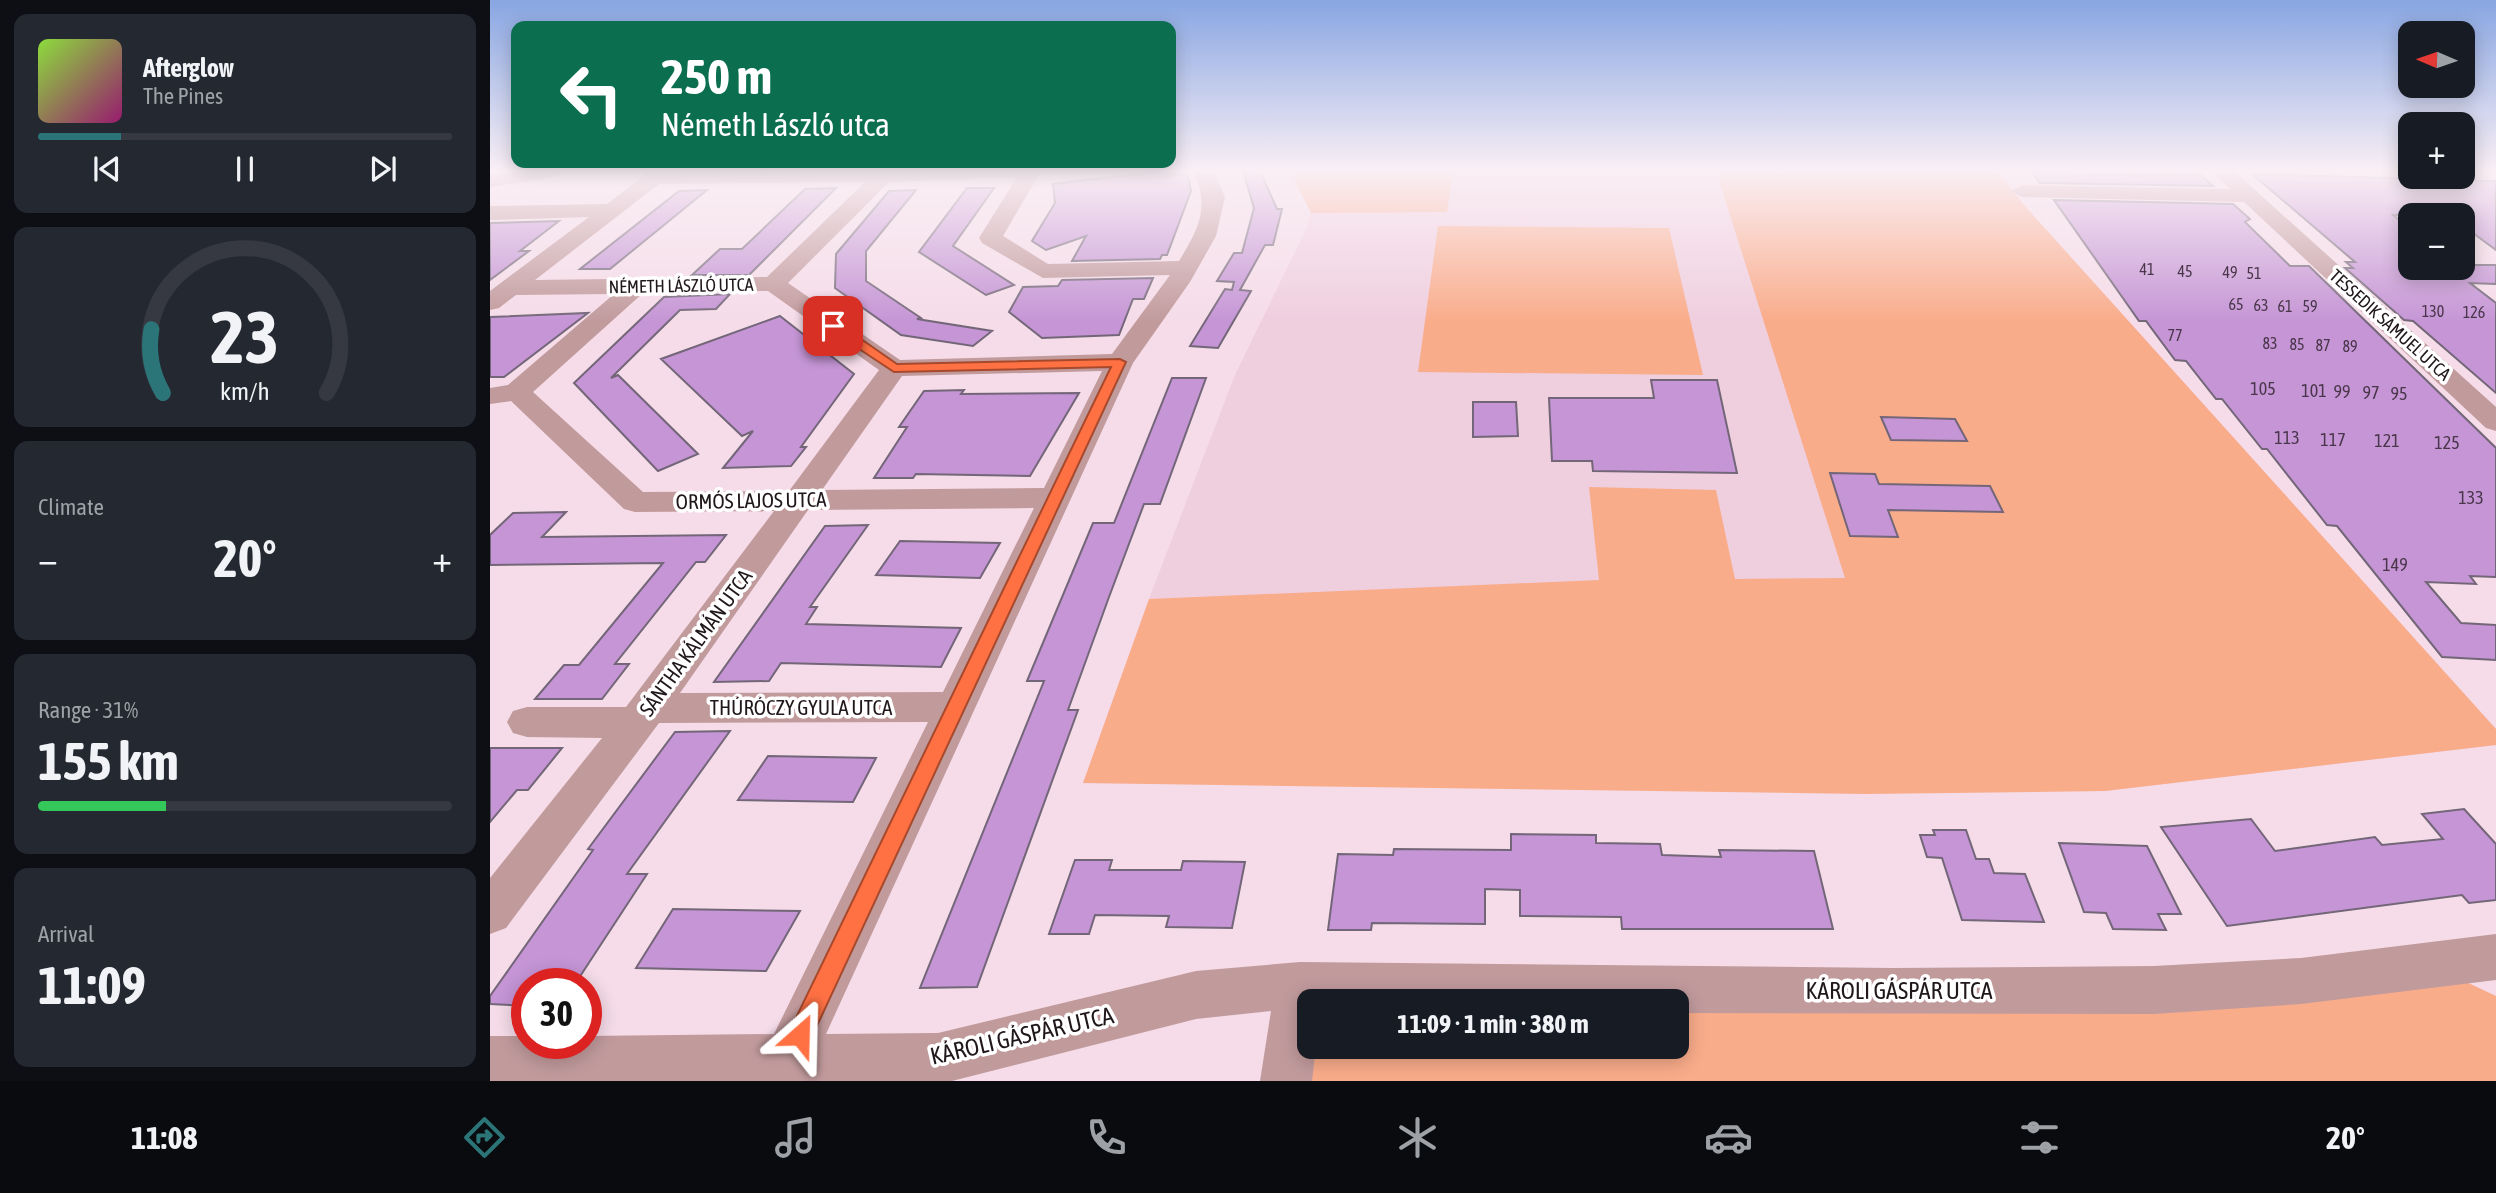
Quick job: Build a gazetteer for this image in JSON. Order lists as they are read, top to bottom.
{
  "streets": {
    "street": [
      "NÉMETH LÁSZLÓ UTCA",
      "TESSEDIK SÁMUEL UTCA",
      "ORMÓS LAJOS UTCA",
      "SÁNTHA KÁLMÁN UTCA",
      "THÚRÓCZY GYULA UTCA",
      "KÁROLI GÁSPÁR UTCA"
    ]
  },
  "crossings": [
    ["NÉMETH LÁSZLÓ UTCA", "SÁNTHA KÁLMÁN UTCA"],
    ["ORMÓS LAJOS UTCA", "SÁNTHA KÁLMÁN UTCA"],
    ["SÁNTHA KÁLMÁN UTCA", "THÚRÓCZY GYULA UTCA"]
  ],
  "house_numbers": [
    "41",
    "45",
    "49",
    "51",
    "65",
    "63",
    "61",
    "59",
    "130",
    "126",
    "77",
    "83",
    "85",
    "87",
    "89",
    "105",
    "101",
    "99",
    "97",
    "95",
    "113",
    "117",
    "121",
    "125",
    "133",
    "149"
  ],
  "north": "left",
  "page": {
    "map_buttons": ["+", "−"],
    "turn": ["250 m", "Németh László utca"],
    "song": ["Afterglow", "The Pines"],
    "tile": [
      "Climate",
      ["Range · 31%", "155 km"],
      ["Arrival", "11:09"]
    ],
    "heat": ["−", "20°", "+"],
    "limit": "30",
    "trip": "11:09 · 1 min · 380 m",
    "tabs": ["11:08", "20°"],
    "gauge": ["23", "km/h"]
  }
}
